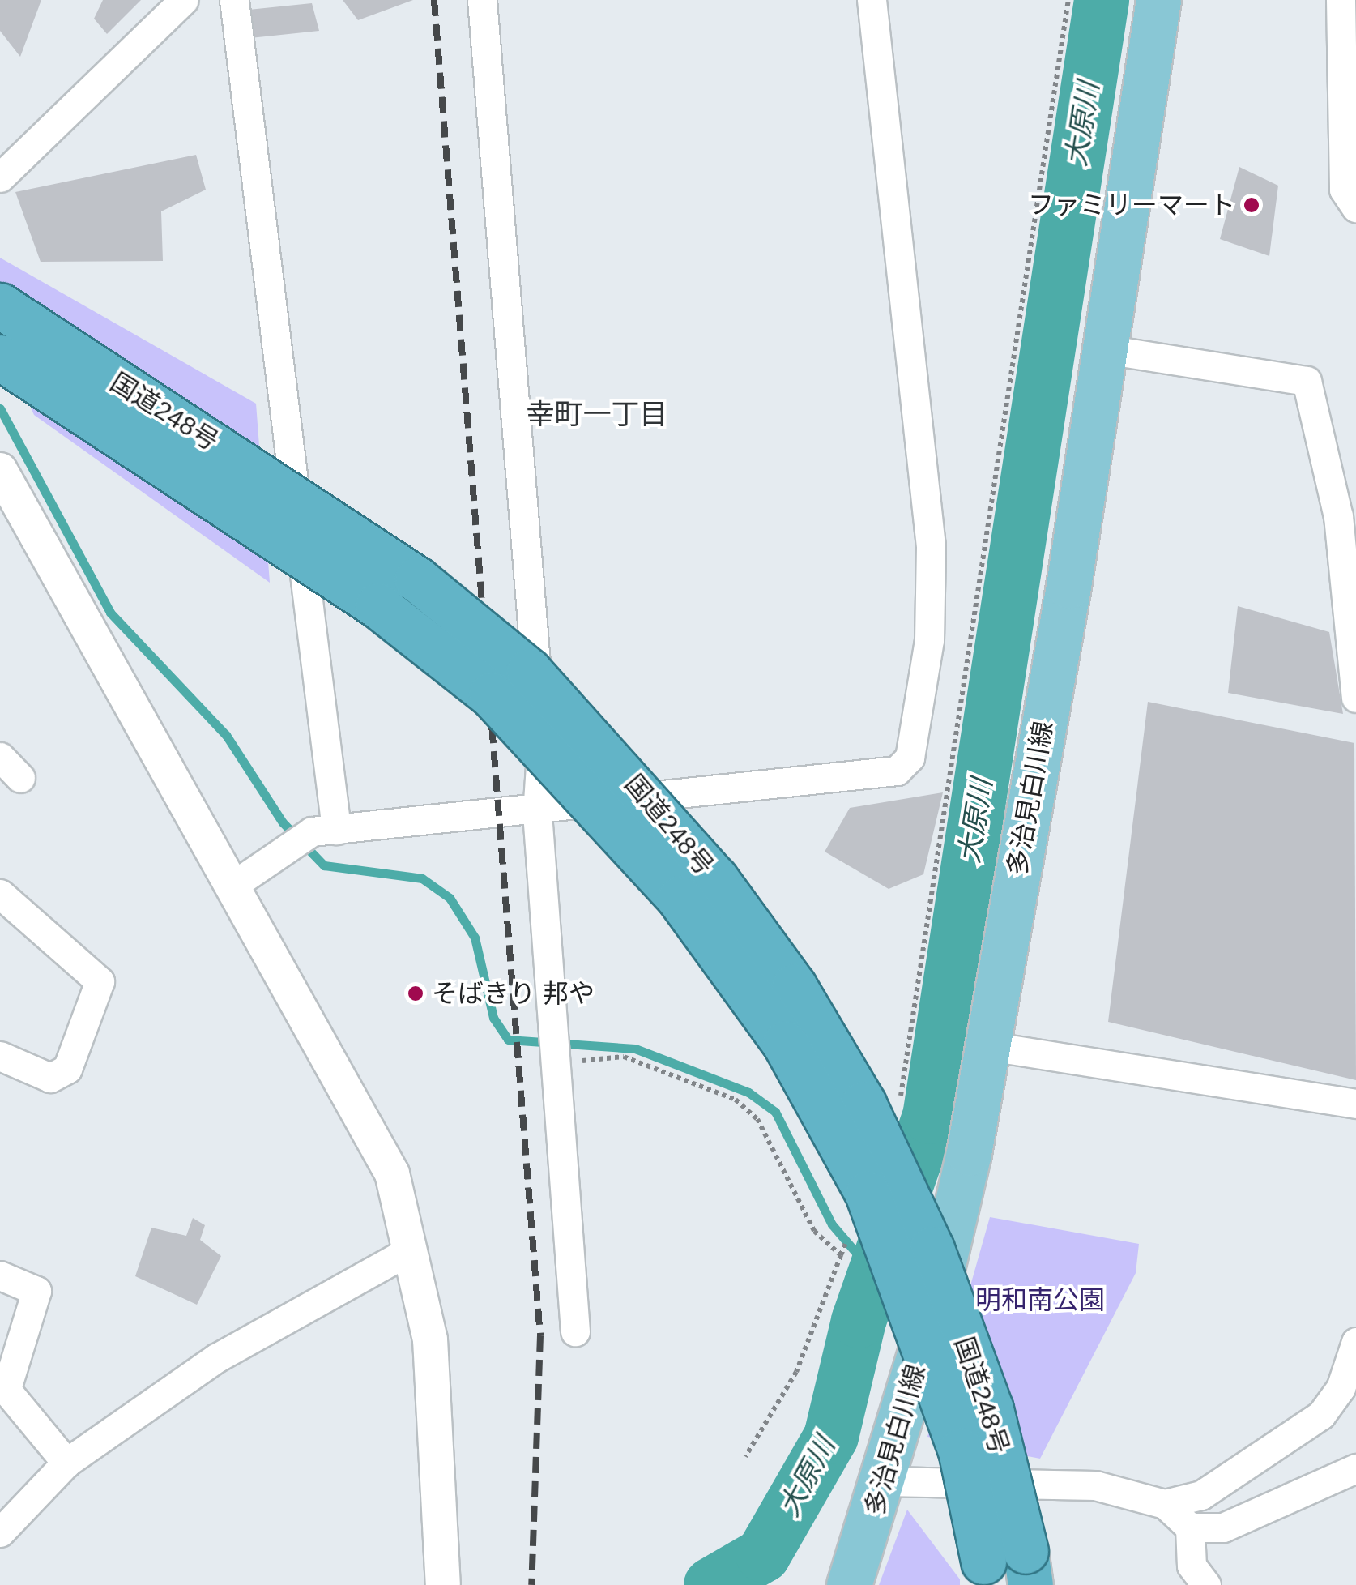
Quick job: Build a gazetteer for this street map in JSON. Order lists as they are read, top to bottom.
{
  "streets": {
    "highway": ["国道248号"],
    "main road": ["多治見白川線"]
  },
  "districts": ["幸町一丁目"],
  "water": ["大原川"],
  "parks": ["明和南公園"],
  "places": ["ファミリーマート", "そばきり 邦や"]
}
